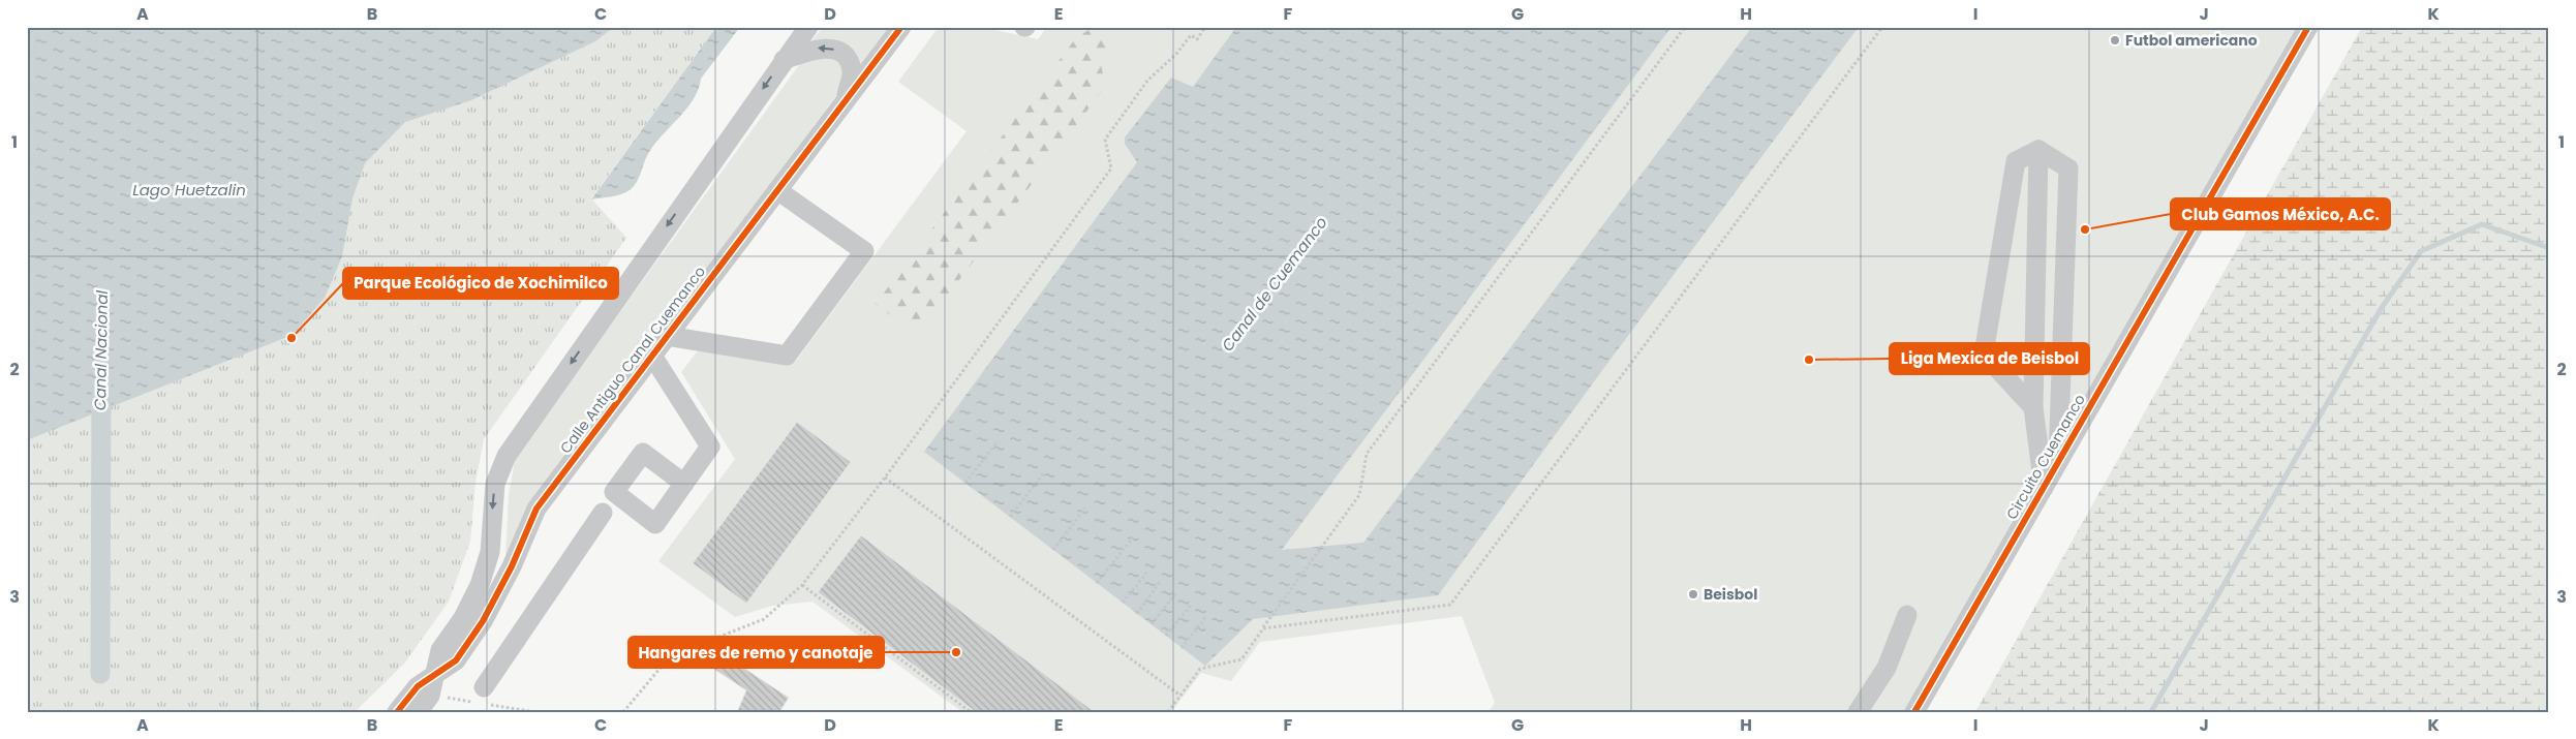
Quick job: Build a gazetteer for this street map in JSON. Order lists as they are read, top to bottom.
{
  "streets": {
    "street": ["Calle Antiguo Canal Cuemanco", "Circuito Cuemanco"]
  },
  "water": ["Lago Huetzalin", "Canal de Cuemanco", "Canal Nacional"],
  "places": [
    "Futbol americano",
    "Club Gamos México, A.C.",
    "Parque Ecológico de Xochimilco",
    "Liga Mexica de Beisbol",
    "Beisbol",
    "Hangares de remo y canotaje"
  ],
  "grid": {
    "columns": [
      "A",
      "B",
      "C",
      "D",
      "E",
      "F",
      "G",
      "H",
      "I",
      "J",
      "K"
    ],
    "rows": ["1", "2", "3"]
  }
}
